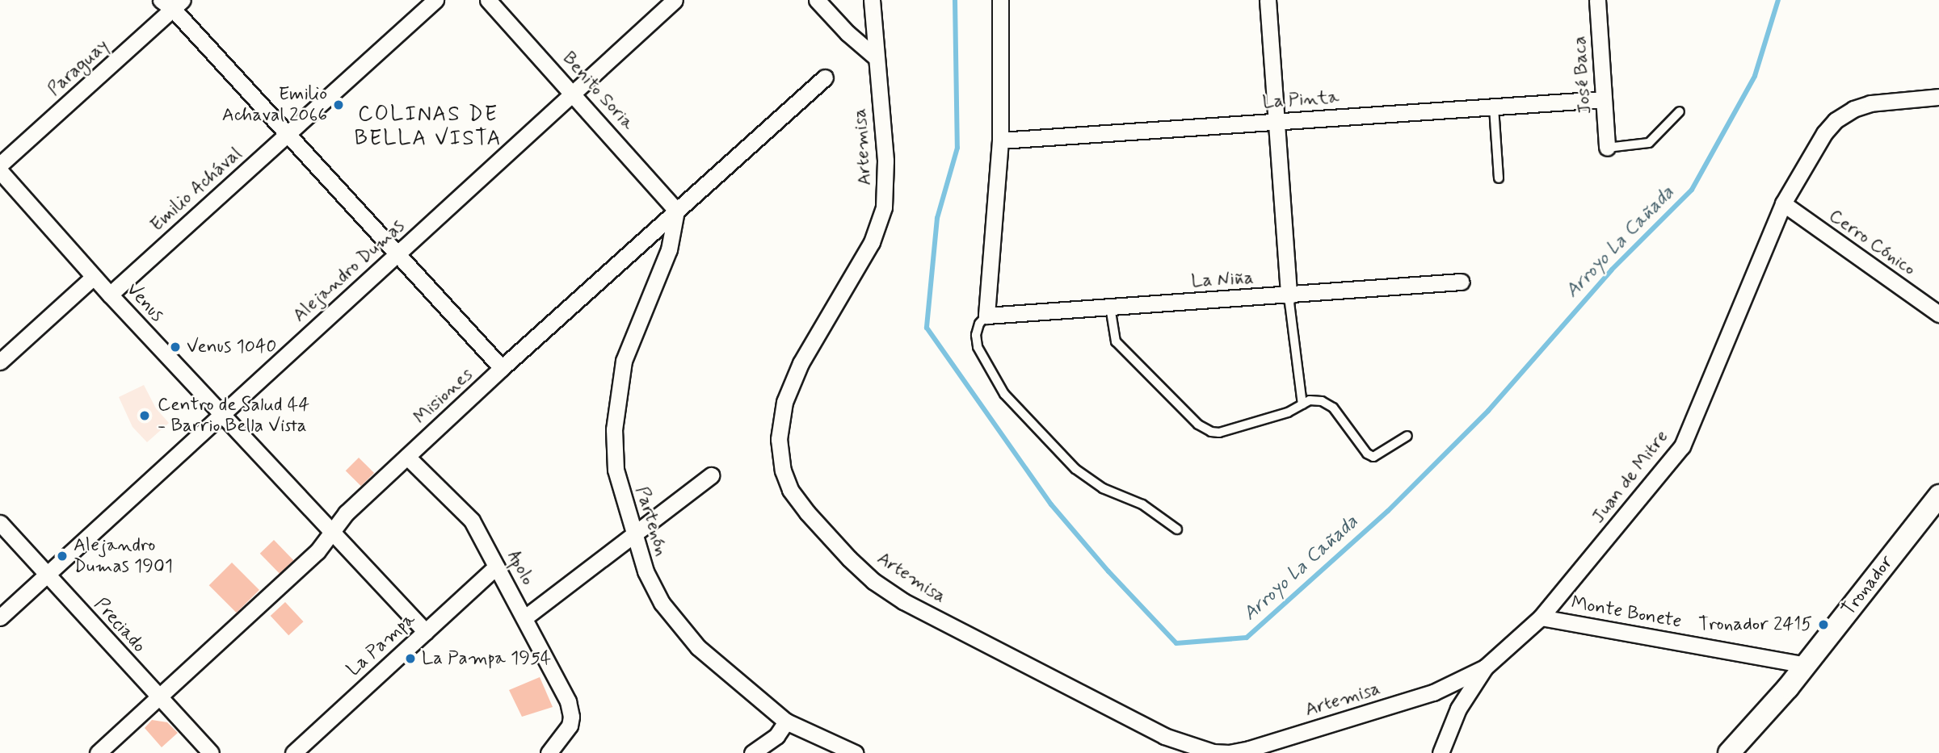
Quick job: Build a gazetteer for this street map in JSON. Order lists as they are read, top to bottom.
{
  "streets": {
    "main road": ["Tronador"],
    "street": [
      "Paraguay",
      "José Baca",
      "Benito Soria",
      "La Pinta",
      "Artemisa",
      "Emilio Achával",
      "Cerro Cónico",
      "Alejandro Dumas",
      "La Niña",
      "Venus",
      "Misiones",
      "Juan de Mitre",
      "Partenón",
      "Apolo",
      "Monte Bonete",
      "Preciado",
      "La Pampa"
    ]
  },
  "crossings": [
    ["José Baca", "La Pinta"],
    ["Benito Soria", "Alejandro Dumas"],
    ["Benito Soria", "Misiones"],
    ["Benito Soria", "Partenón"],
    ["Artemisa", "Juan de Mitre"],
    ["Emilio Achával", "Venus"],
    ["Cerro Cónico", "Juan de Mitre"],
    ["Alejandro Dumas", "Venus"],
    ["Alejandro Dumas", "Preciado"],
    ["Venus", "Misiones"],
    ["Venus", "La Pampa"],
    ["Misiones", "Partenón"],
    ["Misiones", "Apolo"],
    ["Misiones", "Preciado"],
    ["Juan de Mitre", "Monte Bonete"],
    ["Apolo", "La Pampa"],
    ["Tronador", "Monte Bonete"]
  ],
  "districts": ["COLINAS DE BELLA VISTA"],
  "water": ["Arroyo La Cañada"],
  "places": [
    "Emilio Achaval 2066",
    "Venus 1040",
    "Centro de Salud 44 - Barrio Bella Vista",
    "Alejandro Dumas 1901",
    "Tronador 2415",
    "La Pampa 1954"
  ]
}
